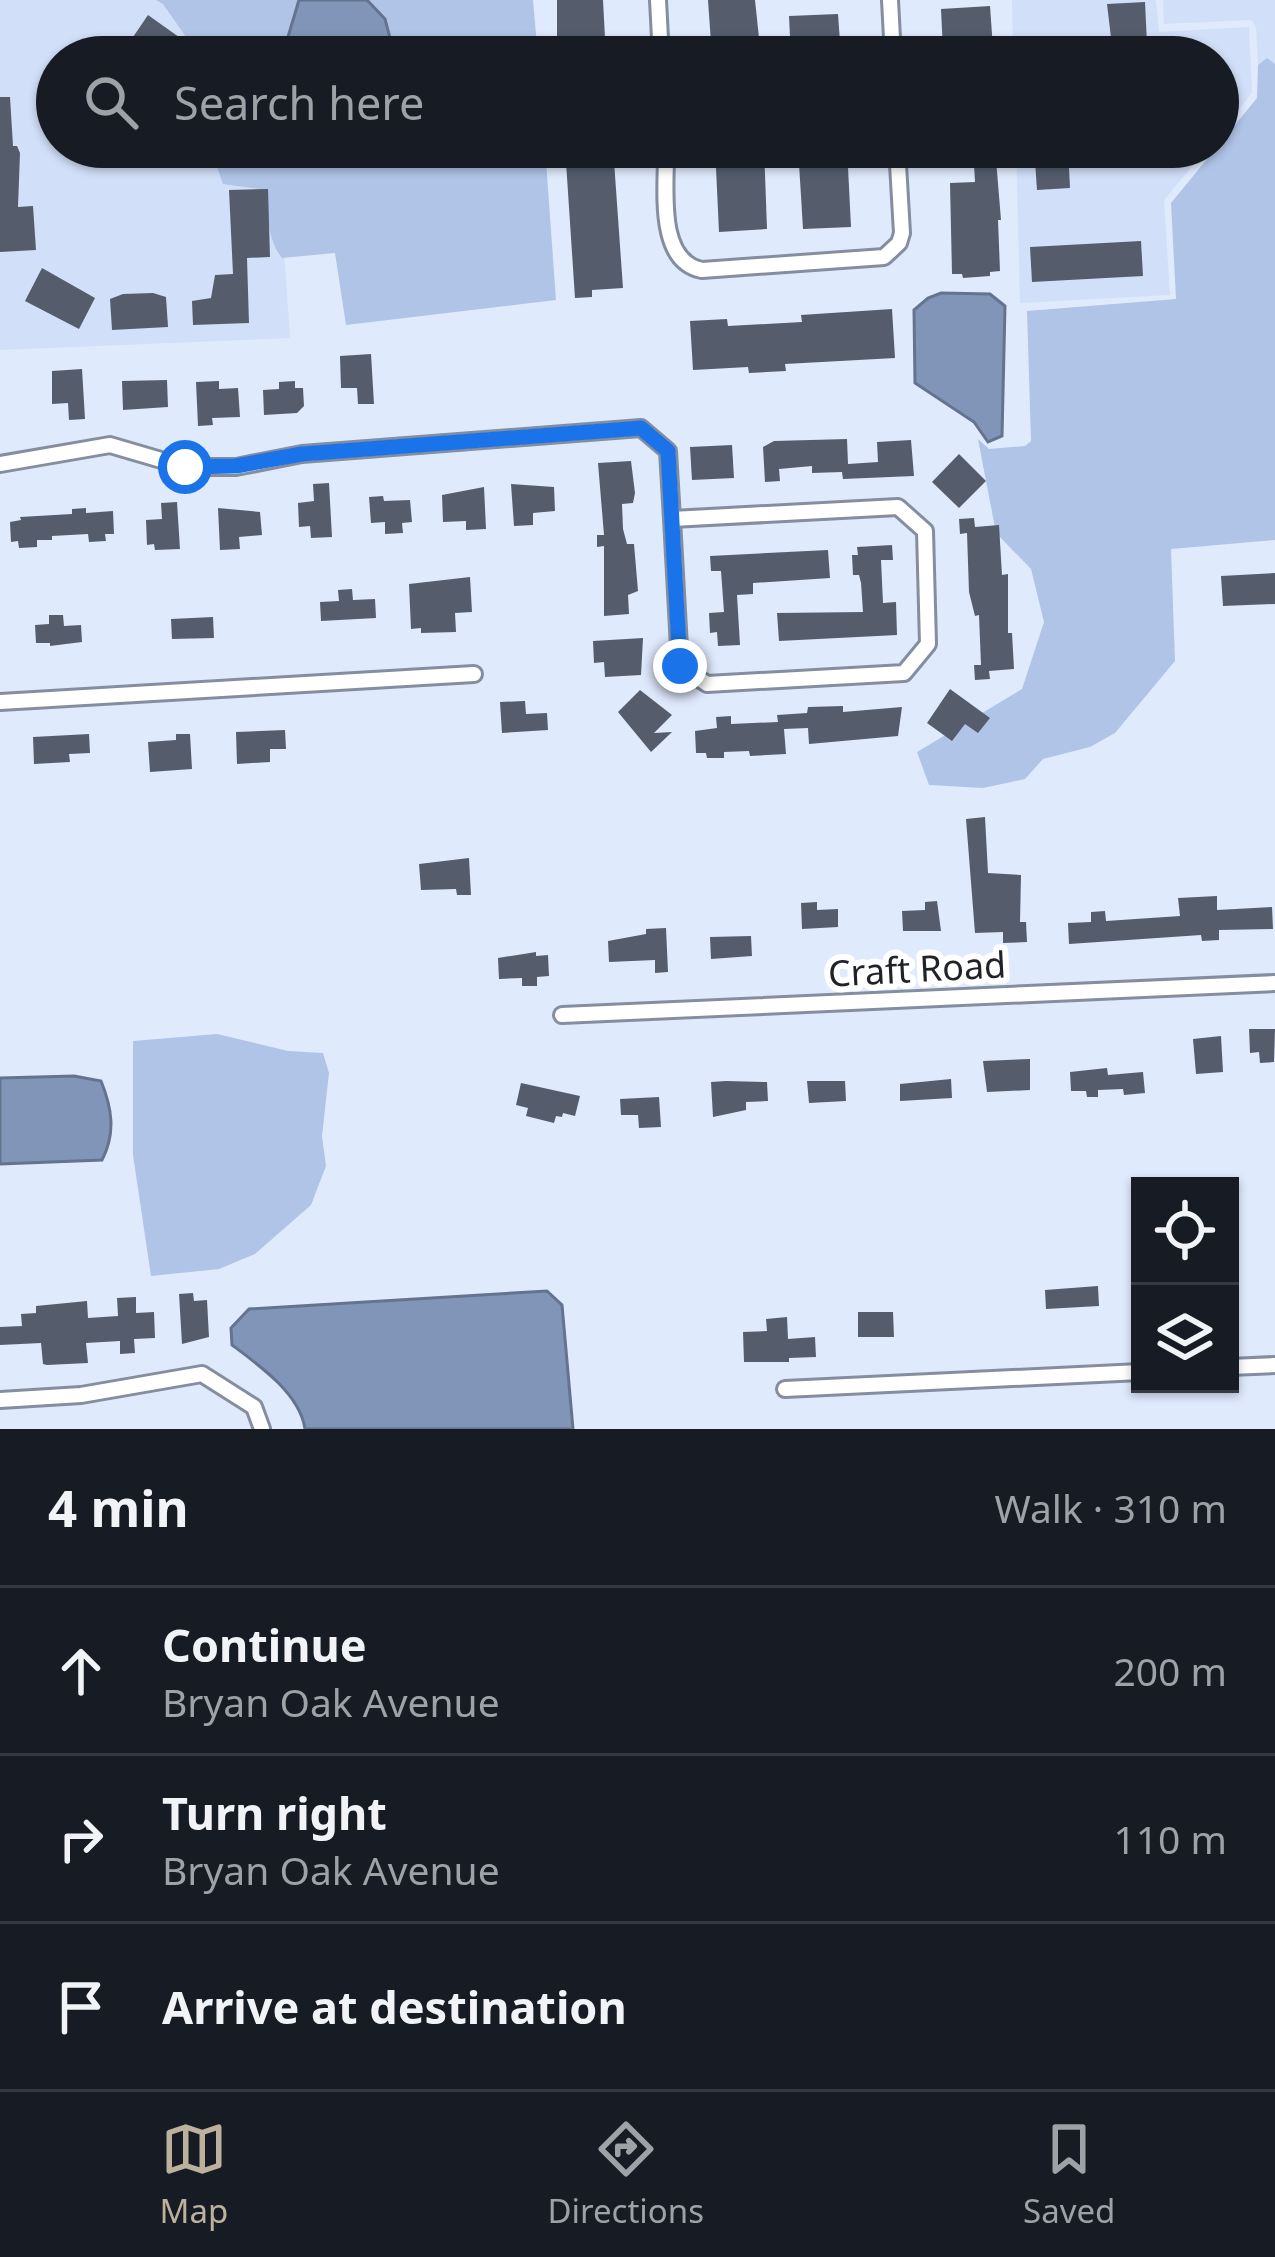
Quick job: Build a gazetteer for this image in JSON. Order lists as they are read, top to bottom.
{
  "streets": {
    "street": ["Craft Road"]
  },
  "page": {
    "search": "Search here",
    "heading": ["4 min", "Walk · 310 m"],
    "list": [
      ["Continue", "Bryan Oak Avenue", "200 m"],
      ["Turn right", "Bryan Oak Avenue", "110 m"],
      "Arrive at destination"
    ],
    "nav": ["Map", "Directions", "Saved"]
  }
}
